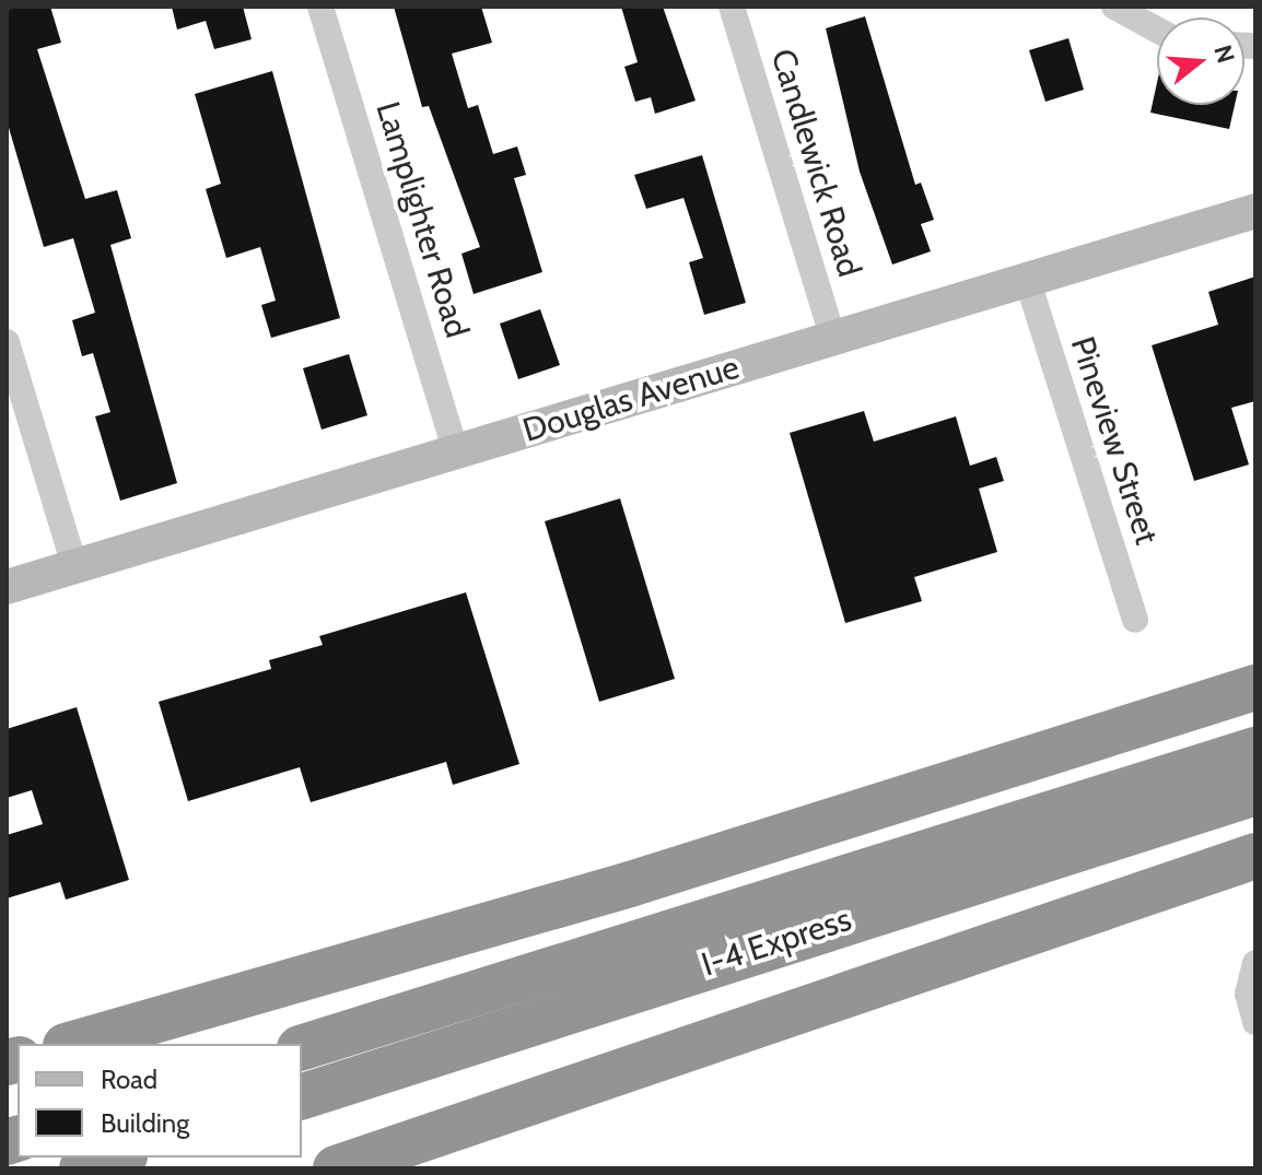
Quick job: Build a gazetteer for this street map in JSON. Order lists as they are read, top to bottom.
{
  "streets": {
    "highway": ["I-4 Express"],
    "main road": ["Douglas Avenue"],
    "street": ["Candlewick Road", "Lamplighter Road", "Pineview Street"]
  },
  "crossings": [
    ["Candlewick Road", "Douglas Avenue"],
    ["Lamplighter Road", "Douglas Avenue"],
    ["Douglas Avenue", "Pineview Street"]
  ],
  "legend": ["Road", "Building"],
  "north": "right"
}
